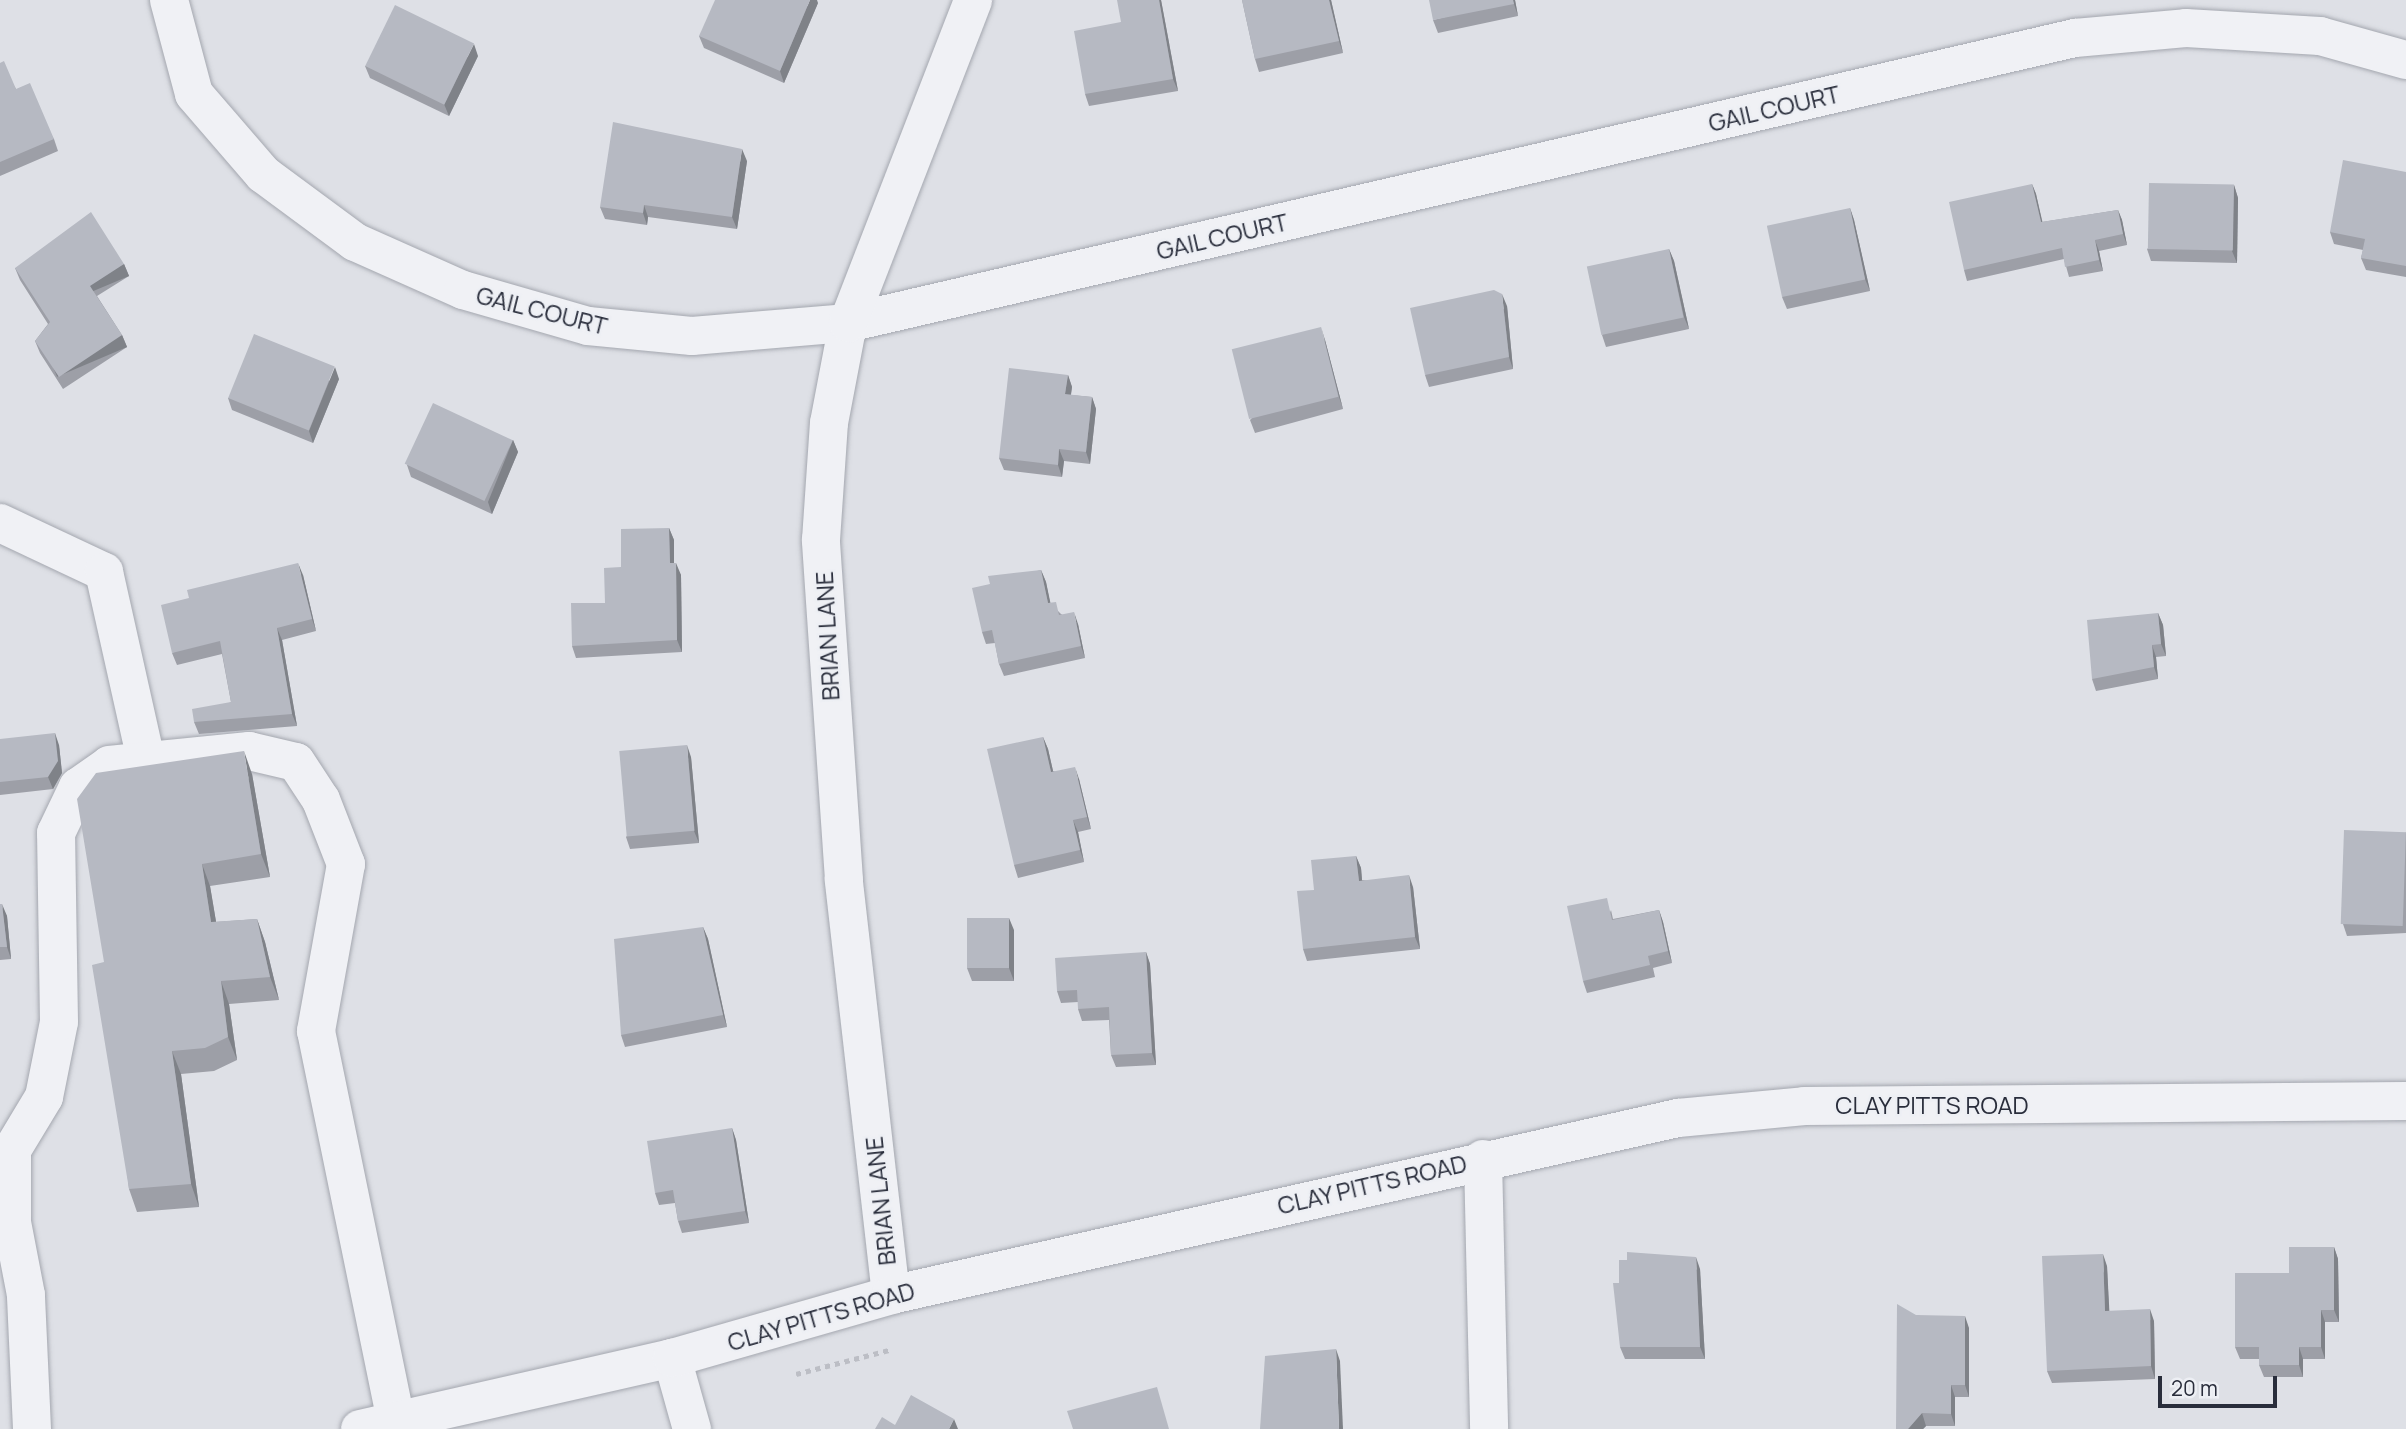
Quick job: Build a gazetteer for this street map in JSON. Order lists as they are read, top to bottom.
{
  "streets": {
    "street": ["GAIL COURT", "BRIAN LANE", "CLAY PITTS ROAD"]
  },
  "crossings": [
    ["GAIL COURT", "BRIAN LANE"],
    ["BRIAN LANE", "CLAY PITTS ROAD"]
  ],
  "scale_bar": "20 m"
}
